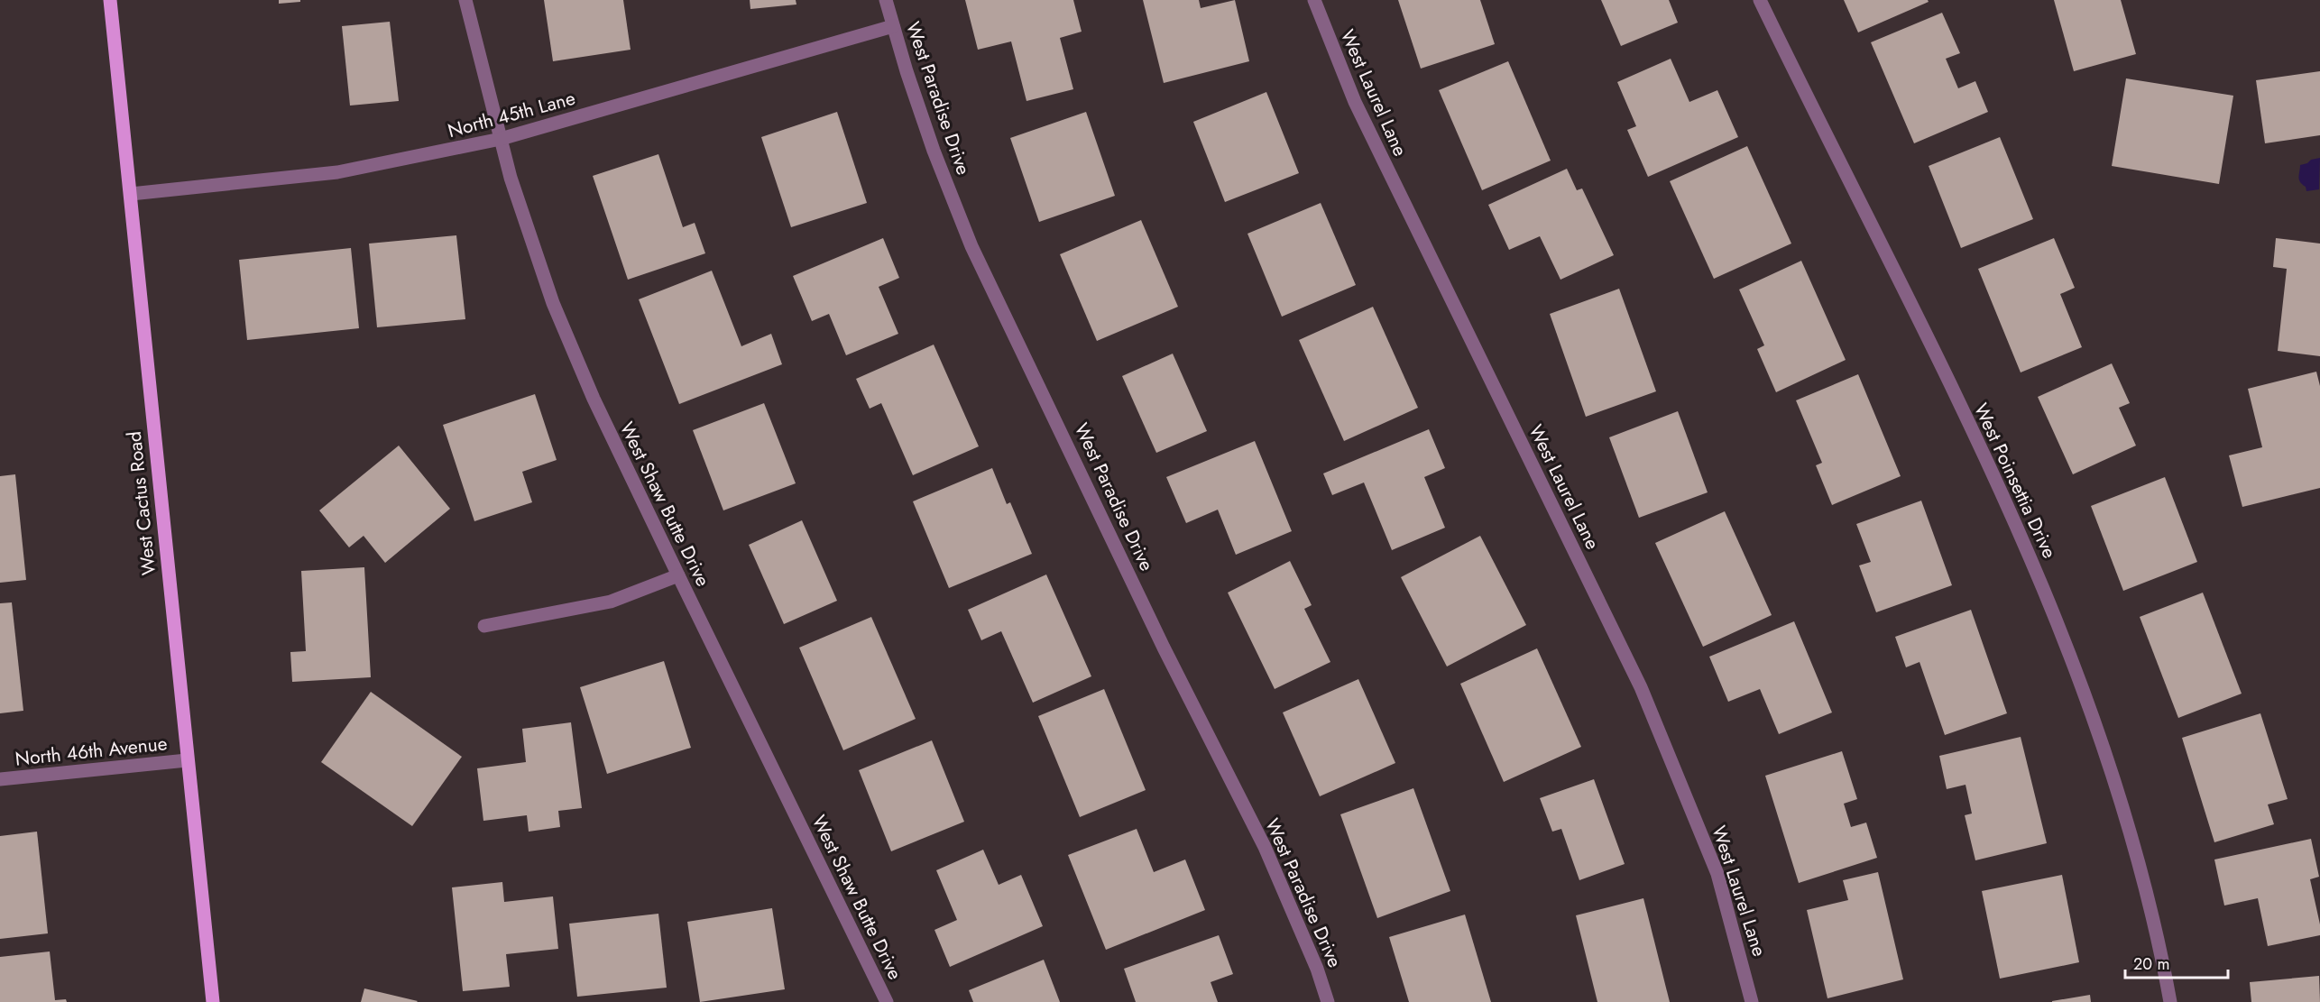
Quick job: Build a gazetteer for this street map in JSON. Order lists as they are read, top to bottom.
{
  "streets": {
    "main road": ["West Cactus Road"],
    "street": [
      "West Laurel Lane",
      "West Paradise Drive",
      "North 45th Lane",
      "West Poinsettia Drive",
      "West Shaw Butte Drive",
      "North 46th Avenue"
    ]
  },
  "crossings": [
    ["West Paradise Drive", "North 45th Lane"],
    ["North 45th Lane", "West Cactus Road"],
    ["North 45th Lane", "West Shaw Butte Drive"],
    ["West Cactus Road", "North 46th Avenue"]
  ],
  "scale_bar": "20 m"
}
